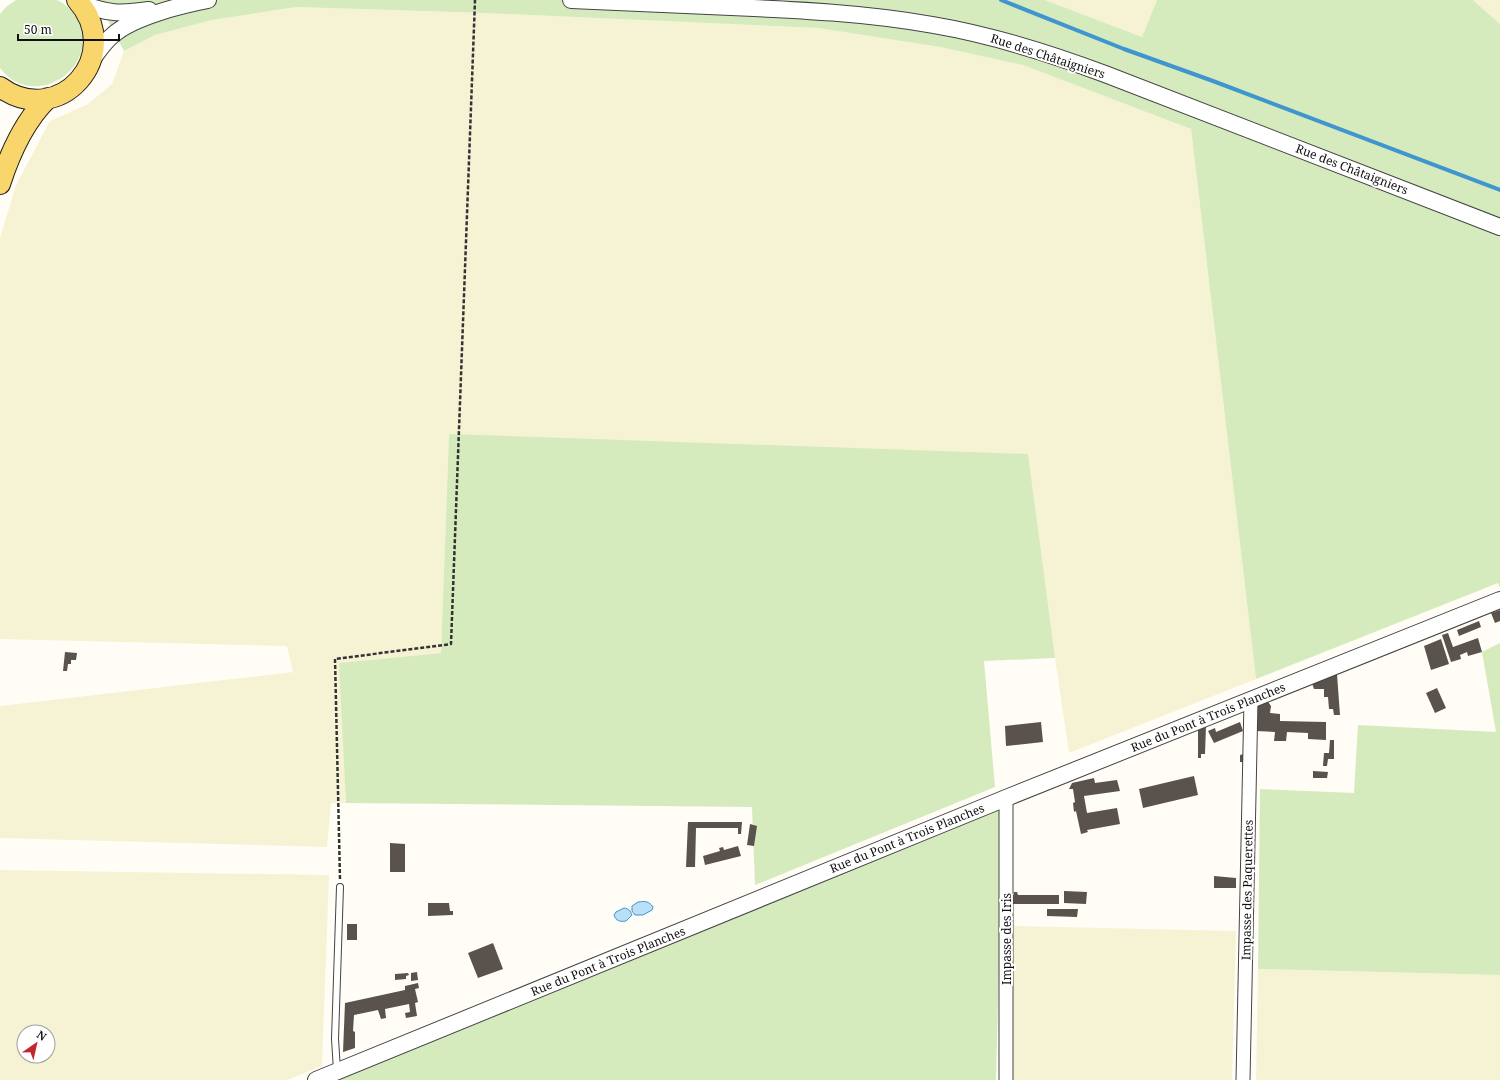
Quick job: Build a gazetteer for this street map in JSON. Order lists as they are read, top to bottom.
{
  "streets": {
    "street": [
      "Rue des Châtaigniers",
      "Rue du Pont à Trois Planches",
      "Impasse des Paquerettes",
      "Impasse des Iris"
    ]
  },
  "crossings": [
    ["Rue du Pont à Trois Planches", "Impasse des Paquerettes"],
    ["Rue du Pont à Trois Planches", "Impasse des Iris"]
  ],
  "scale_bar": "50 m",
  "north": "top right"
}
